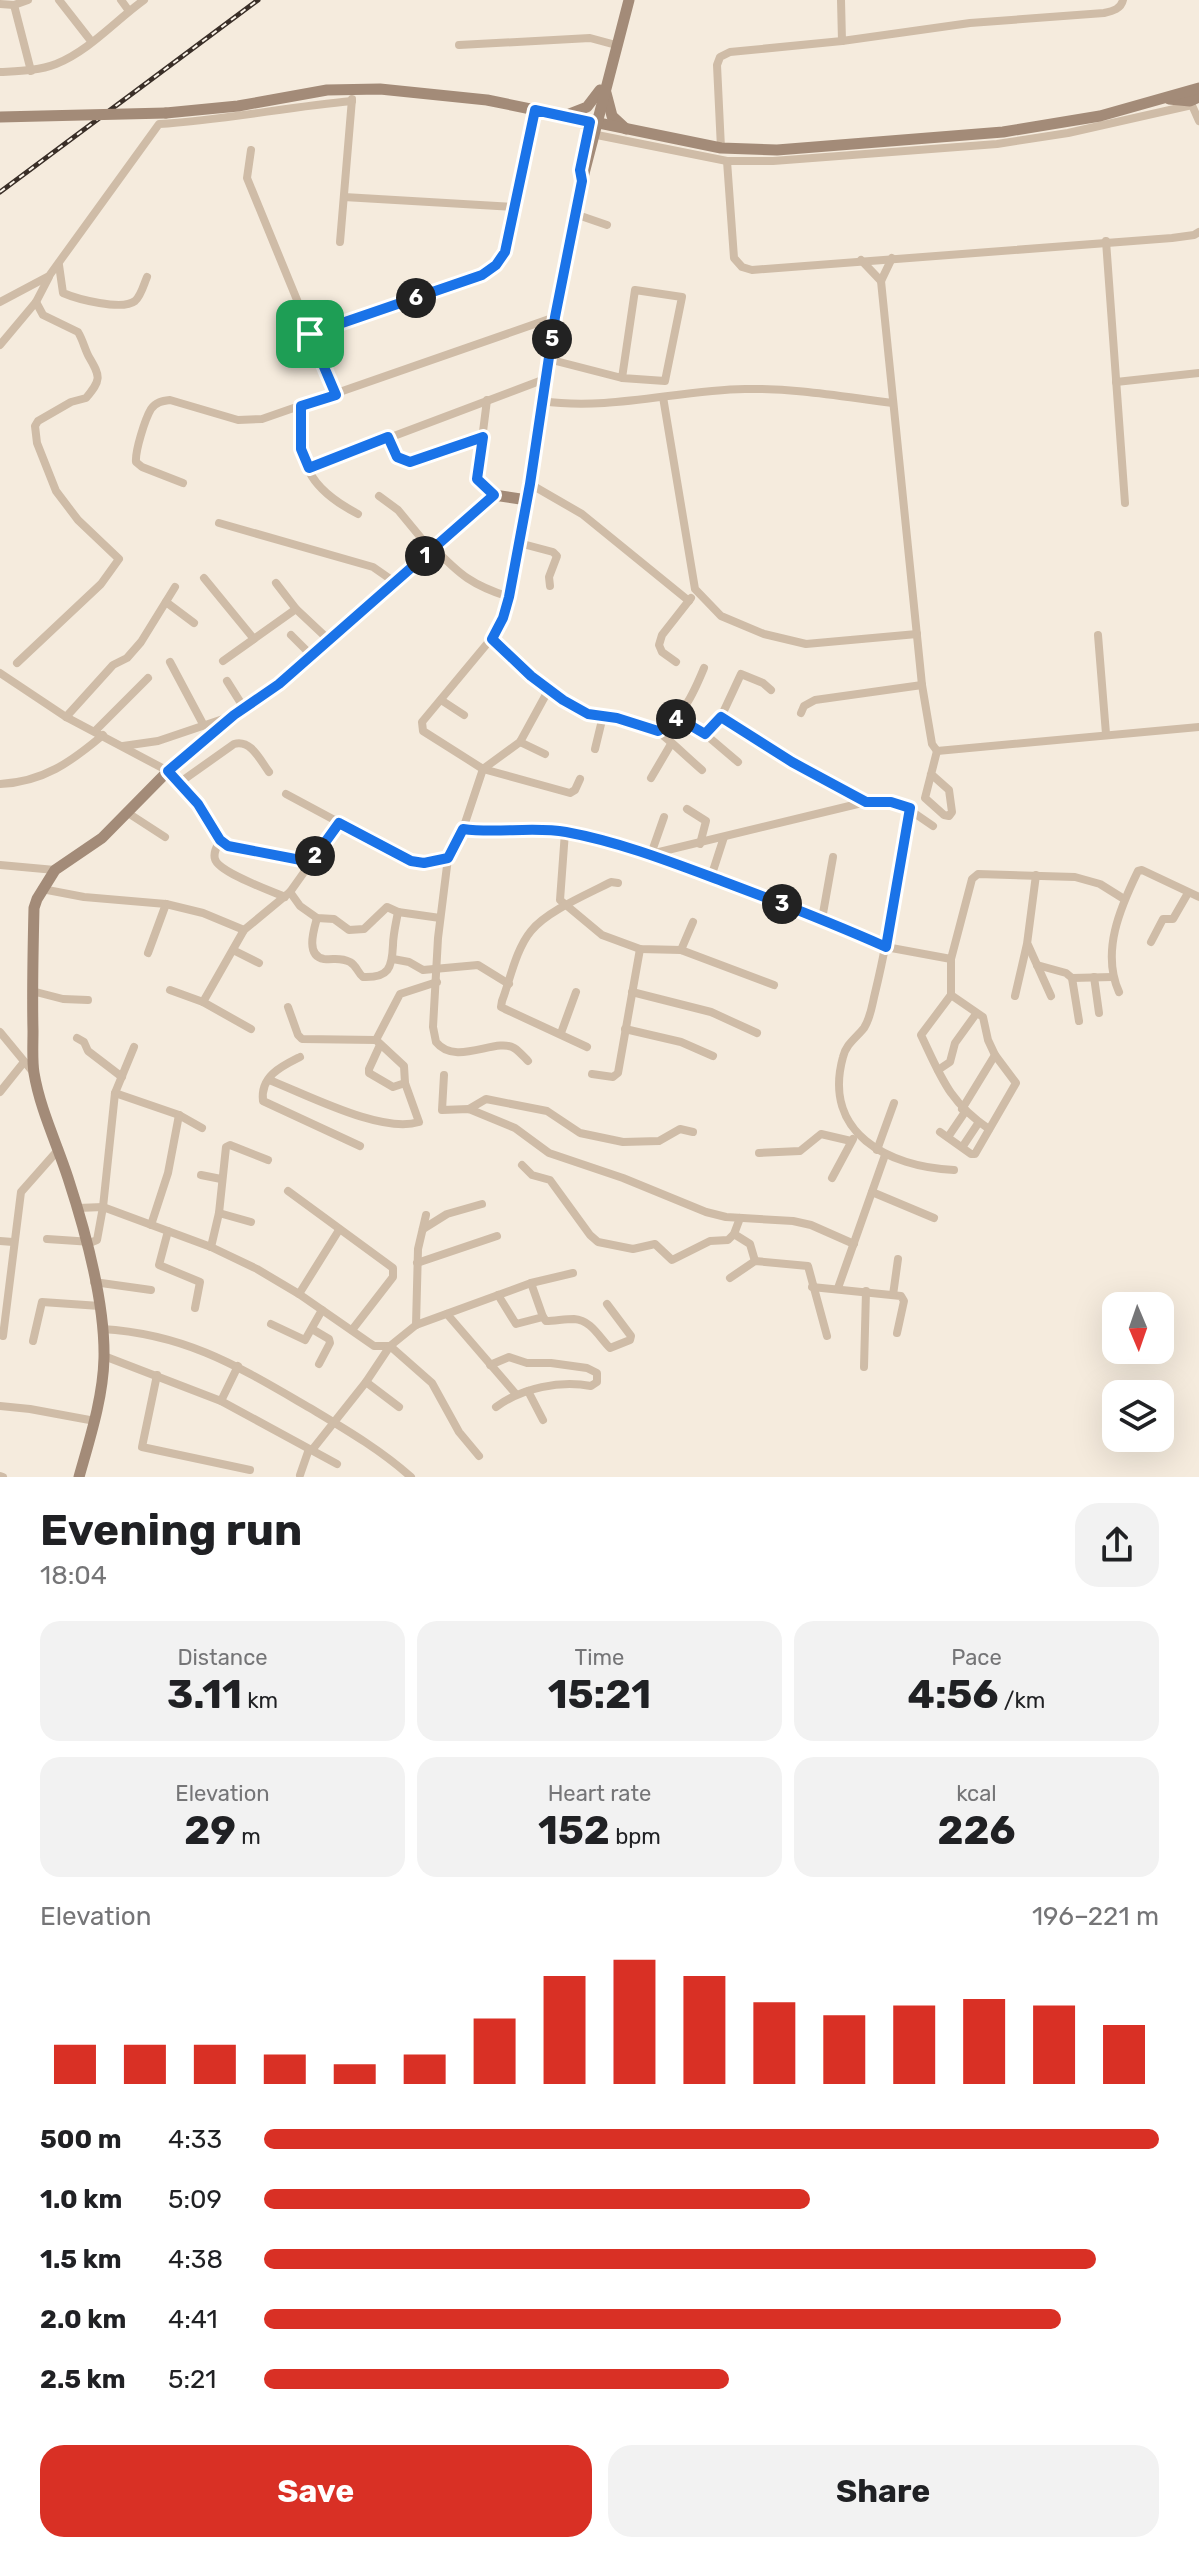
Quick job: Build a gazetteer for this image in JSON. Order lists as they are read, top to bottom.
{
  "north": "bottom",
  "page": {
    "pins": [
      "6",
      "5",
      "1",
      "4",
      "2",
      "3"
    ],
    "heading": ["Evening run", "18:04"],
    "stats": [
      ["Distance", "3.11 km"],
      ["Time", "15:21"],
      ["Pace", "4:56 /km"],
      ["Elevation", "29 m"],
      ["Heart rate", "152 bpm"],
      ["kcal", "226"]
    ],
    "chart": ["Elevation", "196–221 m"],
    "list": [
      {
        "name": "500 m",
        "note": "4:33"
      },
      {
        "name": "1.0 km",
        "note": "5:09"
      },
      {
        "name": "1.5 km",
        "note": "4:38"
      },
      {
        "name": "2.0 km",
        "note": "4:41"
      },
      {
        "name": "2.5 km",
        "note": "5:21"
      }
    ],
    "buttons": ["Save", "Share"]
  }
}
